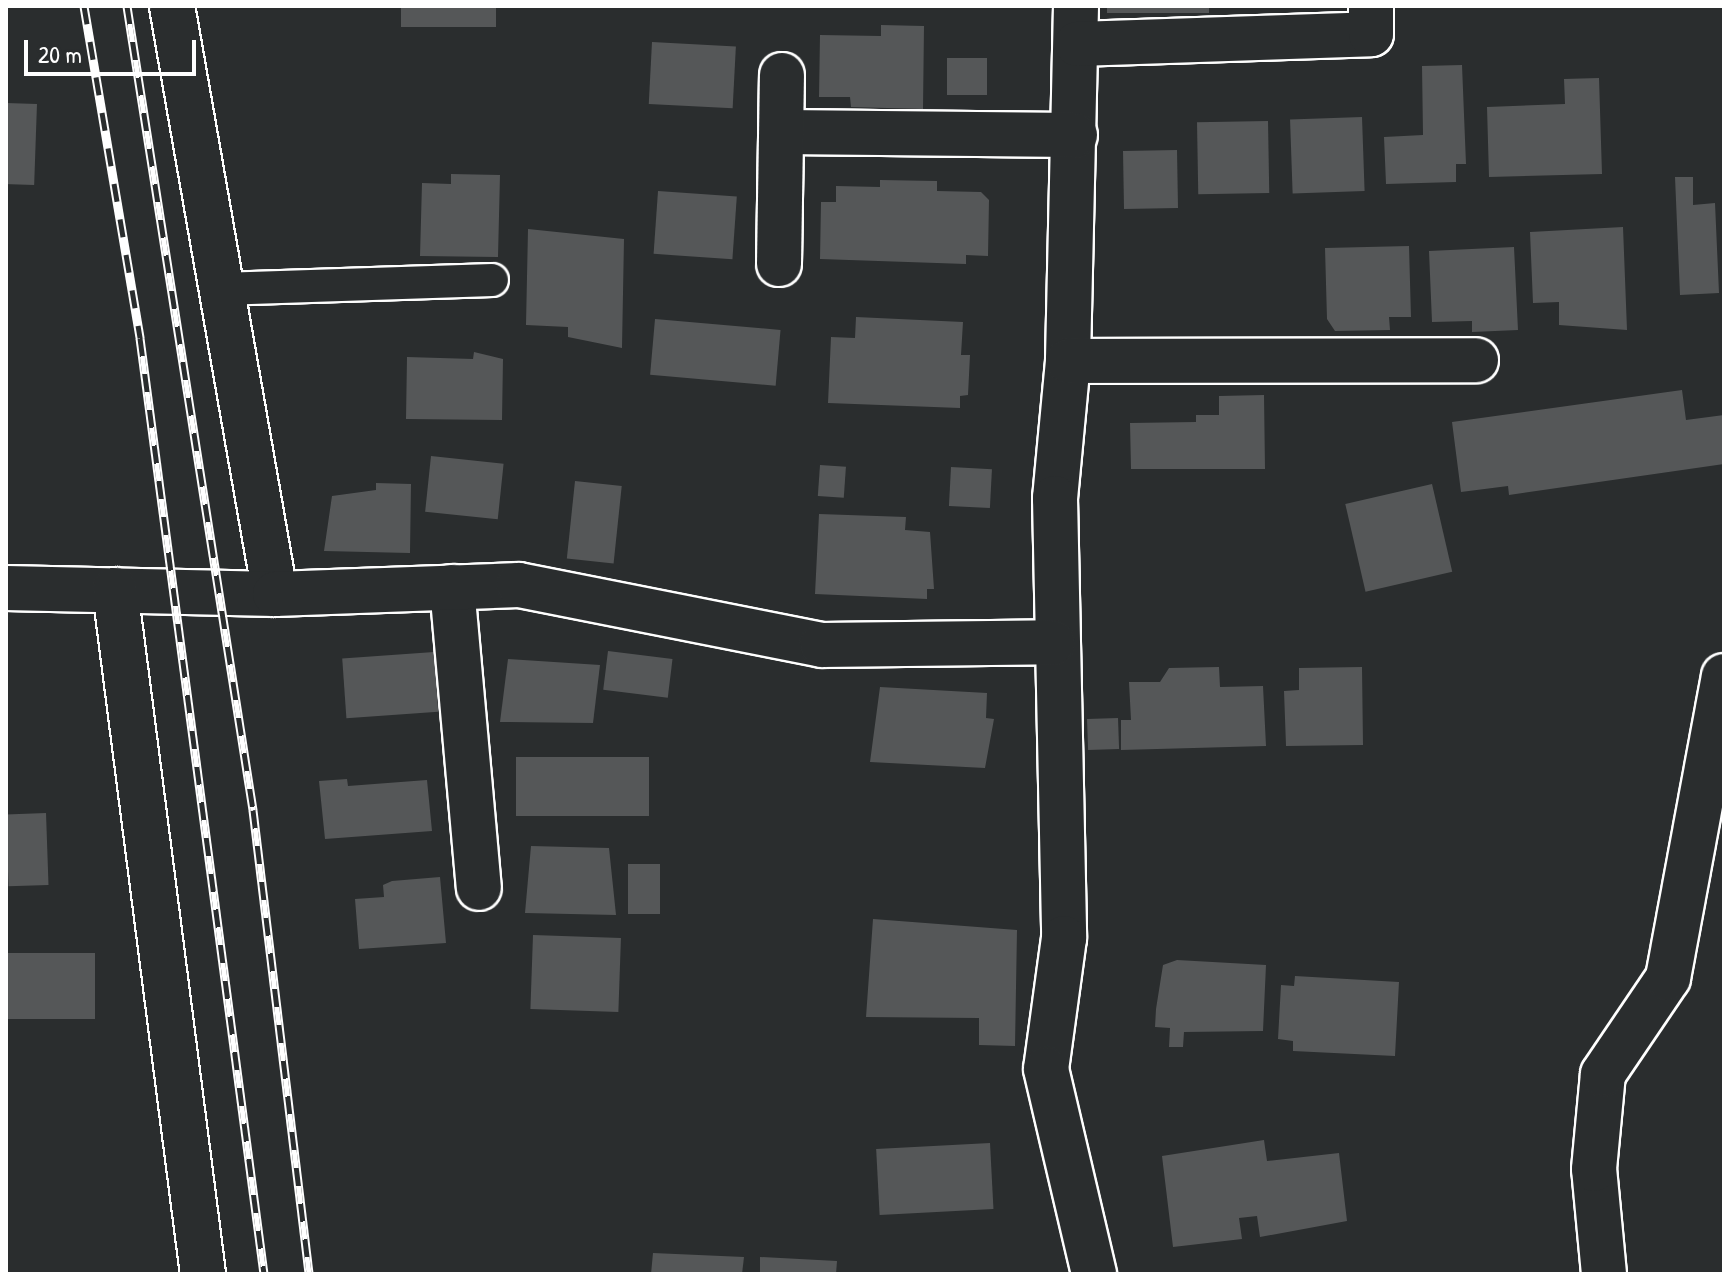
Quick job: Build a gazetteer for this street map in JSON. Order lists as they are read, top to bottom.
{
  "scale_bar": "20 m"
}
